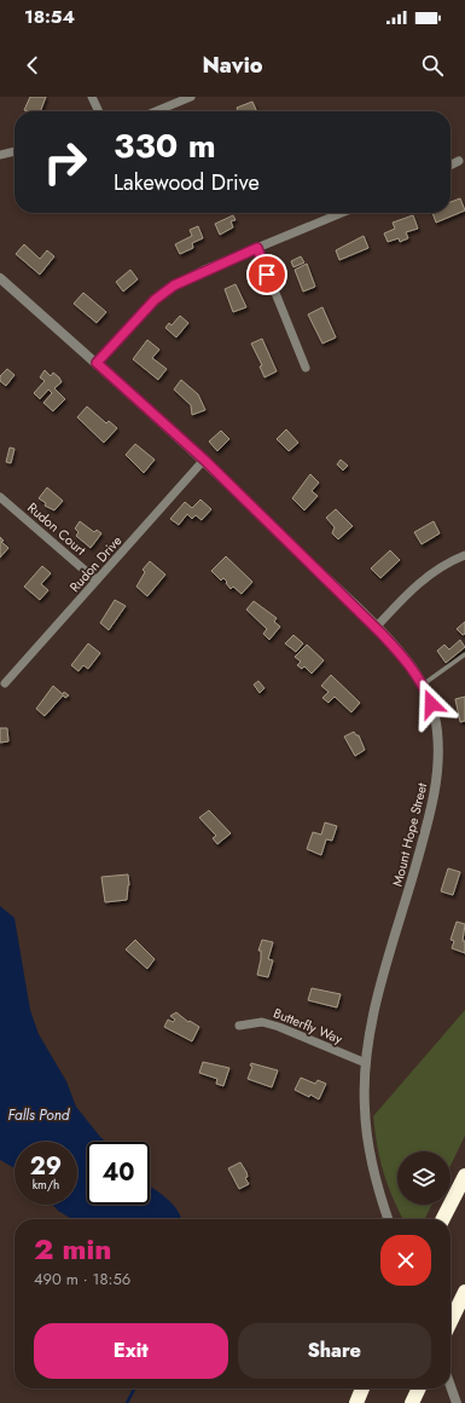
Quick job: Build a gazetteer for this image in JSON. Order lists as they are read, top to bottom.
{
  "streets": {
    "street": [
      "Rudon Court",
      "Rudon Drive",
      "Mount Hope Street",
      "Butterfly Way"
    ]
  },
  "crossings": [
    ["Rudon Court", "Rudon Drive"],
    ["Rudon Drive", "Mount Hope Street"],
    ["Mount Hope Street", "Butterfly Way"]
  ],
  "water": ["Falls Pond"],
  "page": {
    "status": "18:54",
    "header": "Navio",
    "turn": ["330 m", "Lakewood Drive"],
    "speed": "29 km/h",
    "limit": "40",
    "heading": ["2 min", "490 m · 18:56"],
    "buttons": ["Exit", "Share"]
  }
}
